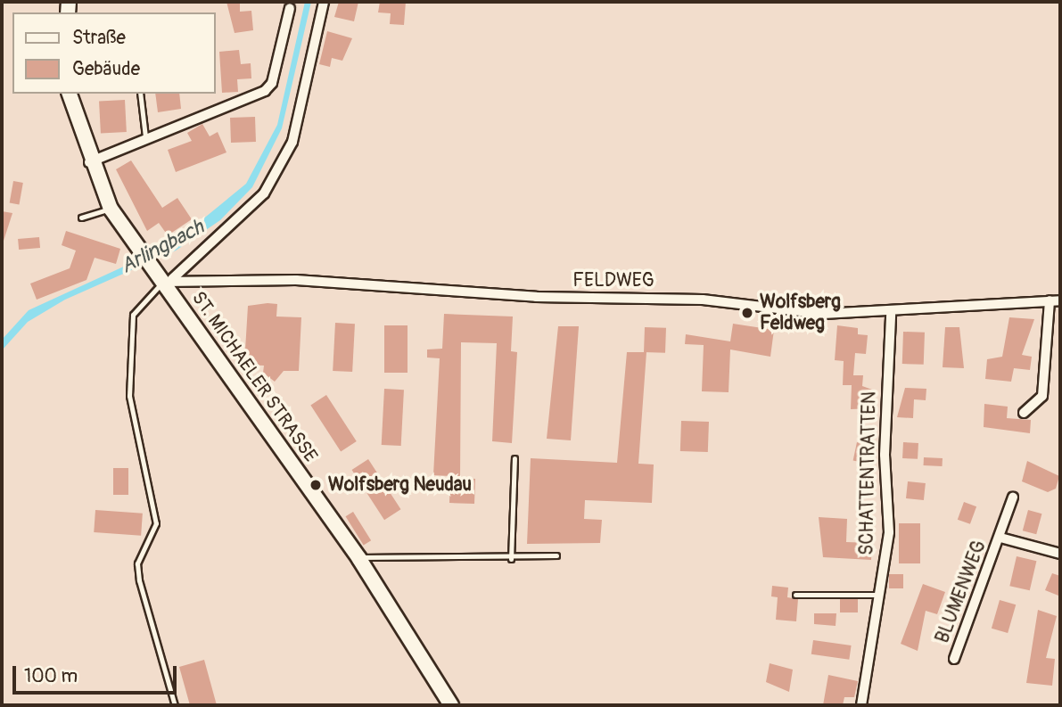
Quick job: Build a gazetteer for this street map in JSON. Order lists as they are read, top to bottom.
{
  "streets": {
    "main road": ["ST. MICHAELER STRASSE"],
    "street": ["FELDWEG", "SCHATTENTRATTEN", "BLUMENWEG"]
  },
  "crossings": [
    ["FELDWEG", "ST. MICHAELER STRASSE"],
    ["FELDWEG", "SCHATTENTRATTEN"]
  ],
  "water": ["Arlingbach"],
  "places": ["Wolfsberg Feldweg", "Wolfsberg Neudau"],
  "legend": ["Straße", "Gebäude"],
  "scale_bar": "100 m"
}
